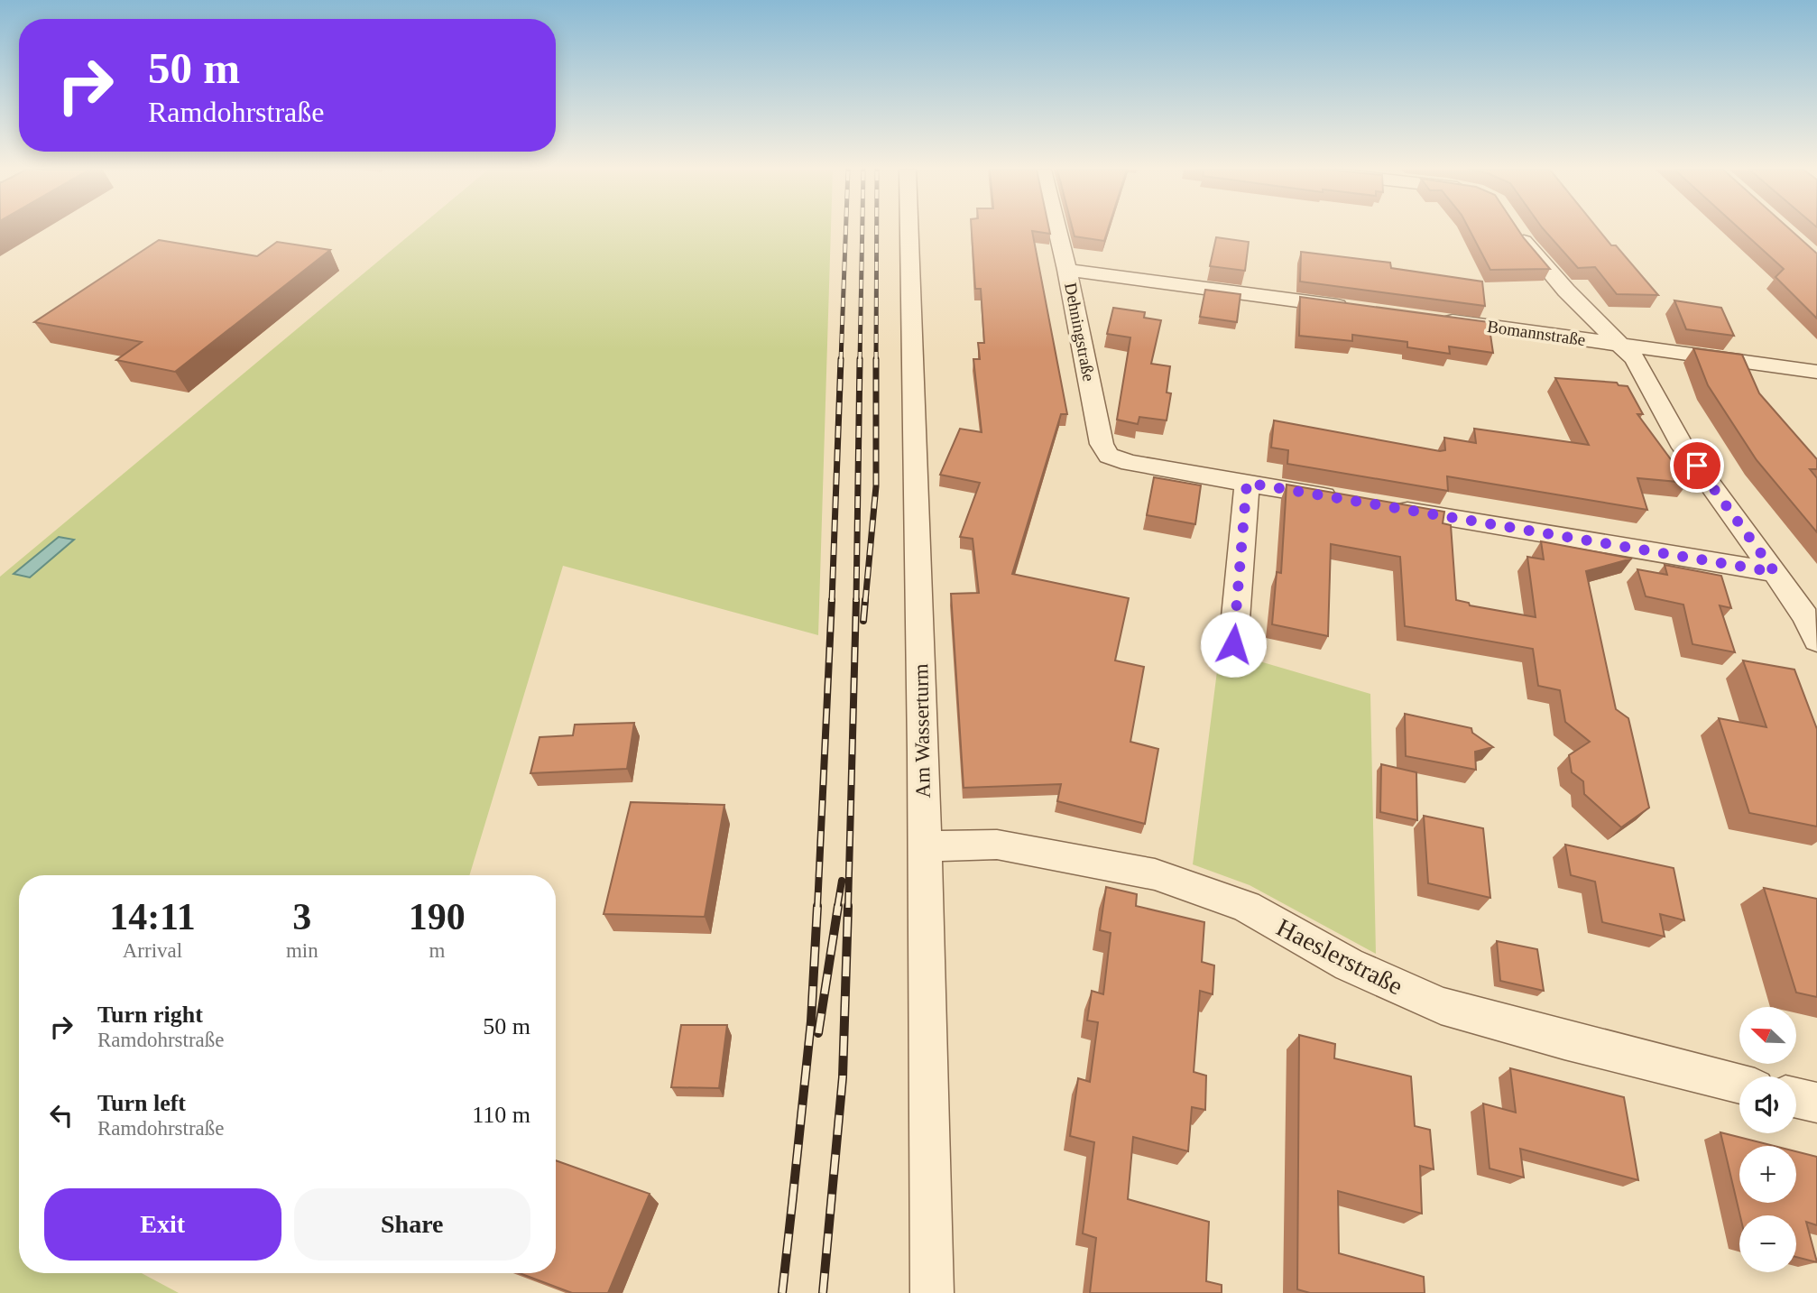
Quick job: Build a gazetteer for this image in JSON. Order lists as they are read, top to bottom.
{
  "streets": {
    "street": [
      "Dehningstraße",
      "Bomannstraße",
      "Am Wasserturm",
      "Haeslerstraße"
    ]
  },
  "crossings": [
    ["Am Wasserturm", "Haeslerstraße"]
  ],
  "north": "top left",
  "page": {
    "turn": ["50 m", "Ramdohrstraße"],
    "eta": [
      "14:11",
      "Arrival",
      "3",
      "min",
      "190",
      "m"
    ],
    "list": [
      {
        "name": "Turn right",
        "note": "Ramdohrstraße",
        "value": "50 m"
      },
      {
        "name": "Turn left",
        "note": "Ramdohrstraße",
        "value": "110 m"
      }
    ],
    "map_buttons": ["+", "−"],
    "buttons": ["Exit", "Share"]
  }
}
